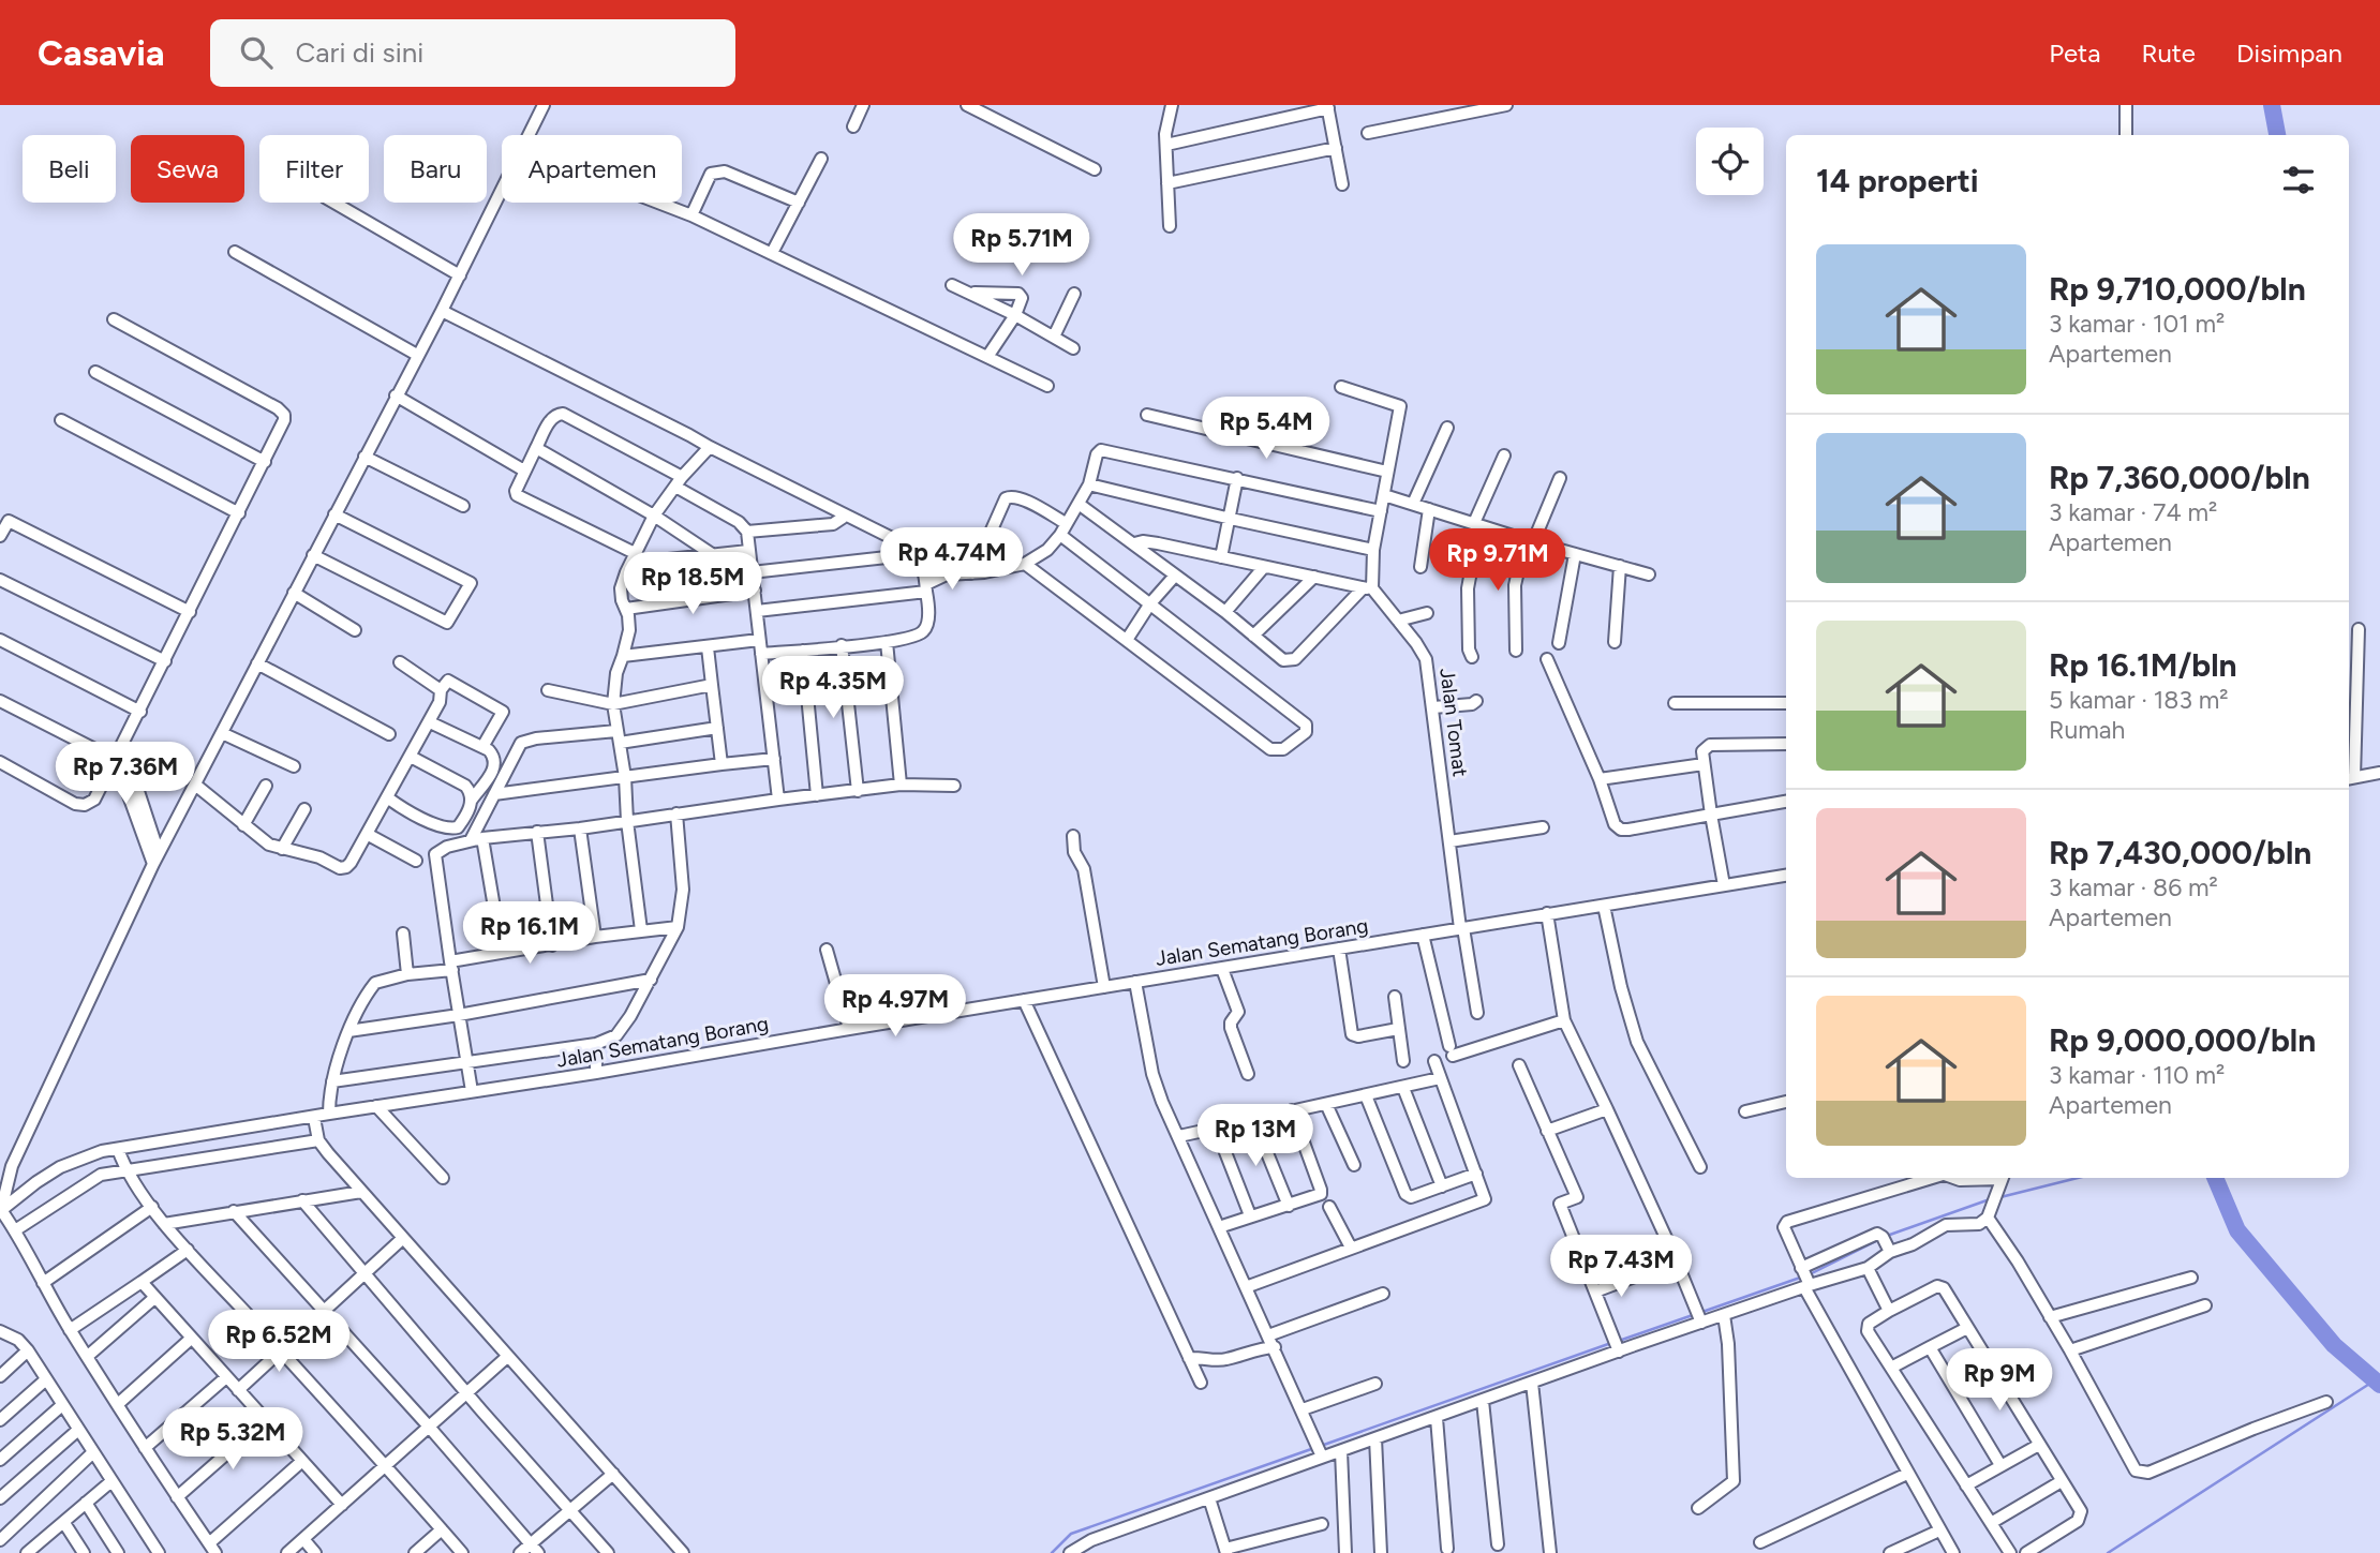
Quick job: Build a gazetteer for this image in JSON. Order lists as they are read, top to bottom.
{
  "streets": {
    "street": ["Jalan Tomat", "Jalan Sematang Borang"]
  },
  "crossings": [
    ["Jalan Tomat", "Jalan Sematang Borang"]
  ],
  "page": {
    "header": "Casavia",
    "search": "Cari di sini",
    "nav": ["Peta", "Rute", "Disimpan"],
    "chip": [
      "Beli",
      "Sewa",
      "Filter",
      "Baru",
      "Apartemen"
    ],
    "heading": "14 properti",
    "price": [
      "Rp 5.71M",
      "Rp 5.4M",
      "Rp 4.74M",
      "Rp 9.71M",
      "Rp 18.5M",
      "Rp 4.35M",
      "Rp 7.36M",
      "Rp 16.1M",
      "Rp 4.97M",
      "Rp 13M",
      "Rp 7.43M",
      "Rp 6.52M",
      "Rp 9M",
      "Rp 5.32M"
    ],
    "list": [
      {
        "name": "Rp 9,710,000/bln",
        "note": "3 kamar · 101 m² · Apartemen"
      },
      {
        "name": "Rp 7,360,000/bln",
        "note": "3 kamar · 74 m² · Apartemen"
      },
      {
        "name": "Rp 16.1M/bln",
        "note": "5 kamar · 183 m² · Rumah"
      },
      {
        "name": "Rp 7,430,000/bln",
        "note": "3 kamar · 86 m² · Apartemen"
      },
      {
        "name": "Rp 9,000,000/bln",
        "note": "3 kamar · 110 m² · Apartemen"
      }
    ]
  }
}
